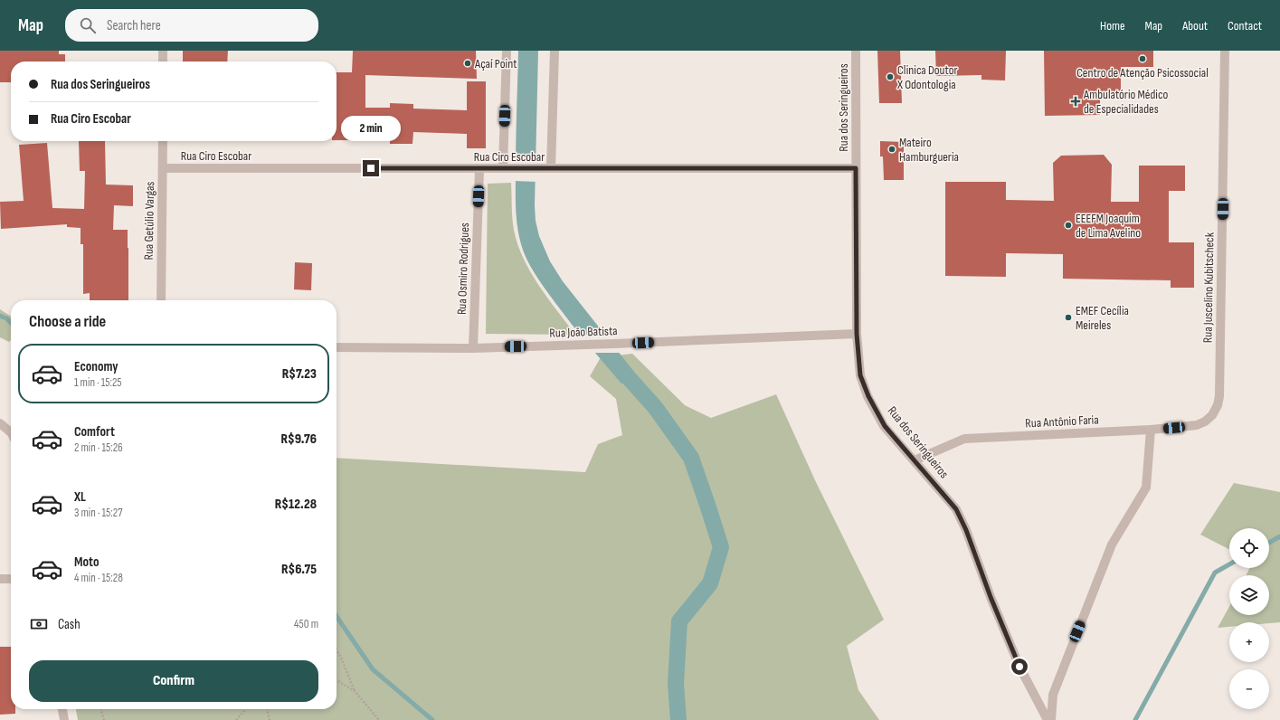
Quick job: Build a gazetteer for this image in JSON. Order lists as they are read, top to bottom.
{
  "streets": {
    "street": [
      "Rua dos Seringueiros",
      "Rua Ciro Escobar",
      "Rua Getúlio Vargas",
      "Rua Osmiro Rodrigues",
      "Rua Juscelino Kubitscheck",
      "Rua João Batista",
      "Rua Antônio Faria"
    ]
  },
  "crossings": [
    ["Rua dos Seringueiros", "Rua Ciro Escobar"],
    ["Rua dos Seringueiros", "Rua João Batista"],
    ["Rua dos Seringueiros", "Rua Antônio Faria"],
    ["Rua Ciro Escobar", "Rua Getúlio Vargas"],
    ["Rua Ciro Escobar", "Rua Osmiro Rodrigues"],
    ["Rua Osmiro Rodrigues", "Rua João Batista"],
    ["Rua Juscelino Kubitscheck", "Rua Antônio Faria"]
  ],
  "places": {
    "other": [
      "Centro de Atenção Psicossocial",
      "Açaí Point",
      "Clinica Doutor X Odontologia",
      "Mateiro Hamburgueria",
      "EEEFM Joaquim de Lima Avelino",
      "EMEF Cecília Meireles"
    ],
    "health": ["Ambulatório Médico de Especialidades"]
  },
  "page": {
    "header": "Map",
    "search": "Search here",
    "nav": [
      "Home",
      "Map",
      "About",
      "Contact"
    ],
    "banner": ["Rua dos Seringueiros", "Rua Ciro Escobar"],
    "bubble": "2 min",
    "heading": "Choose a ride",
    "list": [
      {
        "name": "Economy",
        "note": "1 min · 15:25",
        "value": "R$7.23"
      },
      {
        "name": "Comfort",
        "note": "2 min · 15:26",
        "value": "R$9.76"
      },
      {
        "name": "XL",
        "note": "3 min · 15:27",
        "value": "R$12.28"
      },
      {
        "name": "Moto",
        "note": "4 min · 15:28",
        "value": "R$6.75"
      }
    ],
    "map_buttons": ["+", "−"],
    "pay": ["Cash", "450 m"],
    "buttons": "Confirm"
  }
}
